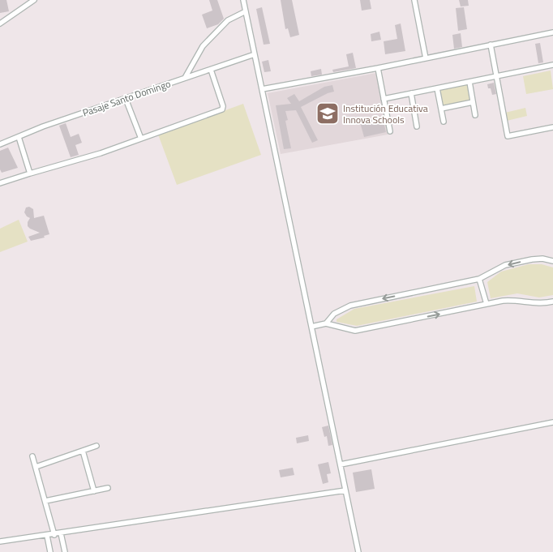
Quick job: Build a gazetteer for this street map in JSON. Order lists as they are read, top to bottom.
{
  "streets": {
    "street": ["Pasaje Santo Domingo"]
  },
  "places": {
    "school or university": ["Institución Educativa Innova Schools"]
  }
}
